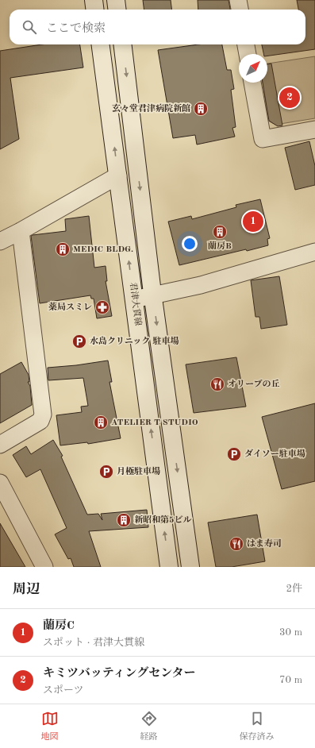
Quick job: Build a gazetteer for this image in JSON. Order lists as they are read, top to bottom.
{
  "streets": {
    "main road": ["君津大貫線"]
  },
  "places": {
    "building": [
      "玄々堂君津病院新館",
      "蘭房B",
      "MEDIC BLDG.",
      "ATELIER T STUDIO",
      "新昭和第5ビル"
    ],
    "pharmacy": ["薬局スミレ"],
    "parking": ["水島クリニック 駐車場", "ダイソー駐車場", "月極駐車場"],
    "restaurant": ["オリーブの丘", "はま寿司"]
  },
  "north": "top right",
  "page": {
    "search": "ここで検索",
    "pins": ["2", "1"],
    "heading": ["周辺", "2件"],
    "list": [
      {
        "mark": "1",
        "name": "蘭房C",
        "note": "スポット · 君津大貫線",
        "value": "30 m"
      },
      {
        "mark": "2",
        "name": "キミツバッティングセンター",
        "note": "スポーツ",
        "value": "70 m"
      }
    ],
    "nav": ["地図", "経路", "保存済み"]
  }
}
